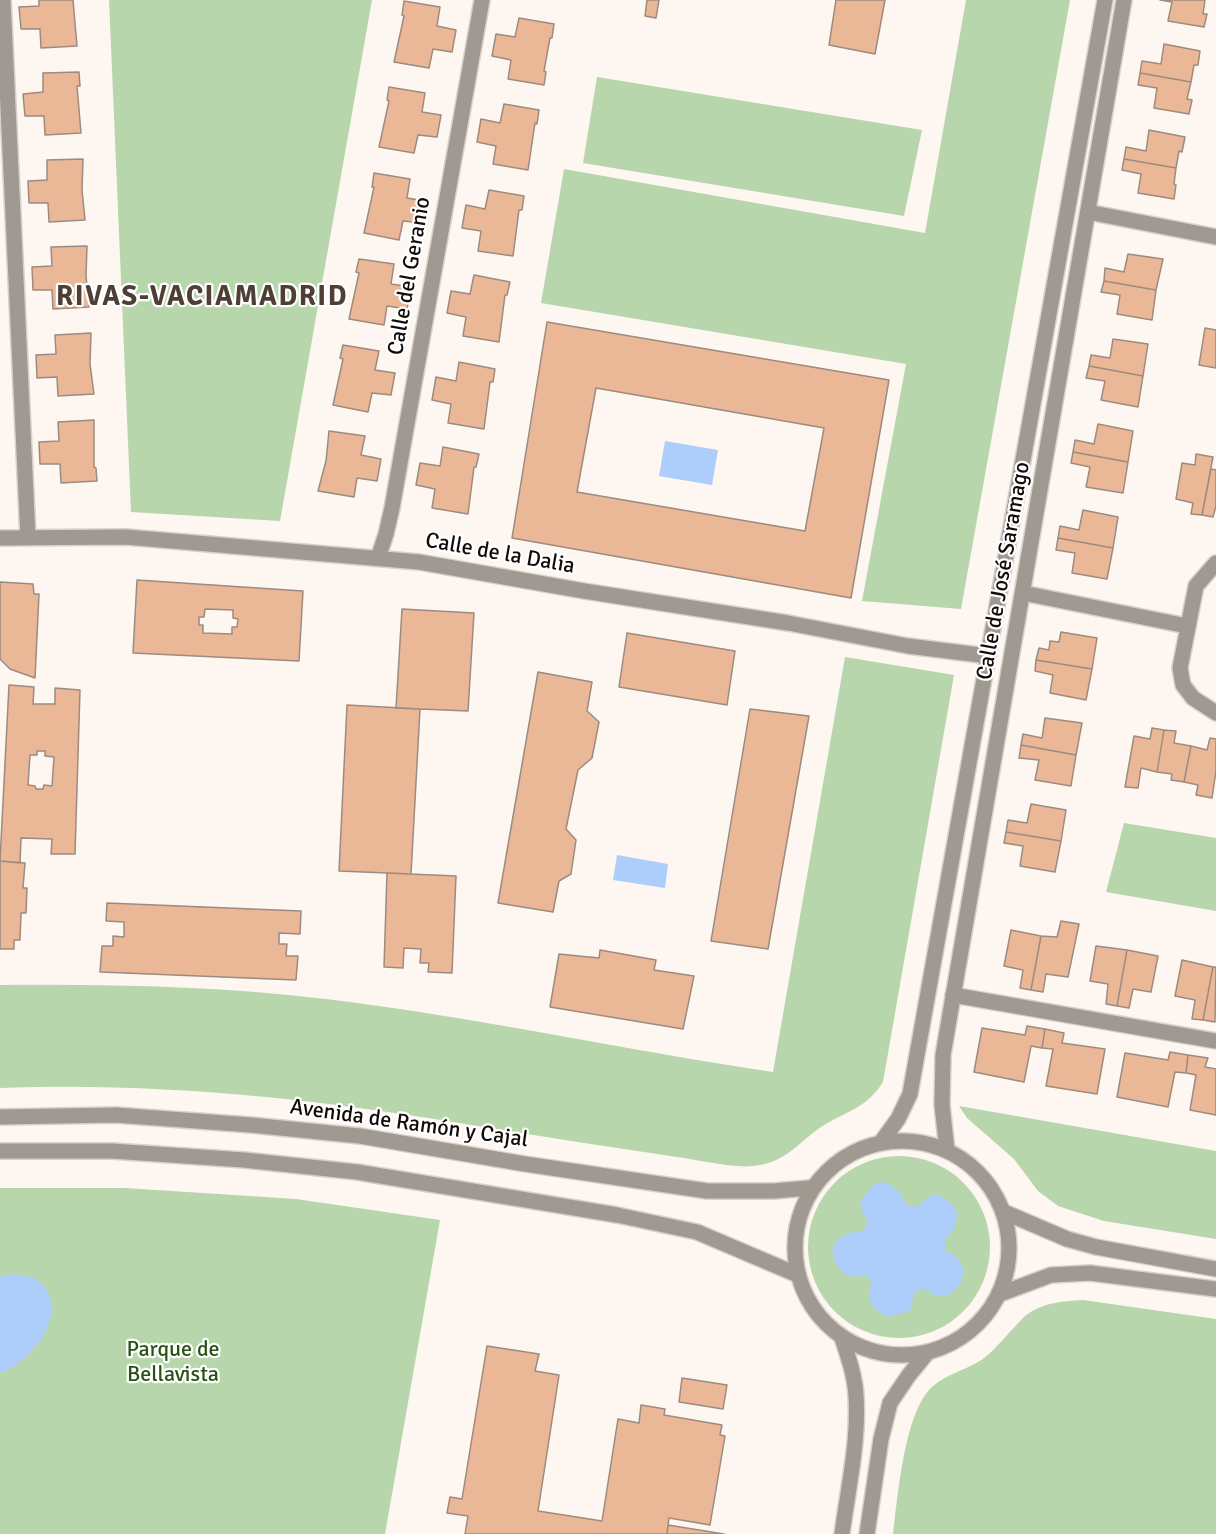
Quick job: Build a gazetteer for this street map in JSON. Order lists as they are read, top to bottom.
{
  "streets": {
    "street": [
      "Calle del Geranio",
      "Calle de la Dalia",
      "Calle de José Saramago",
      "Avenida de Ramón y Cajal"
    ]
  },
  "crossings": [
    ["Calle del Geranio", "Calle de la Dalia"],
    ["Calle de la Dalia", "Calle de José Saramago"]
  ],
  "districts": ["RIVAS-VACIAMADRID"],
  "parks": ["Parque de Bellavista"]
}
